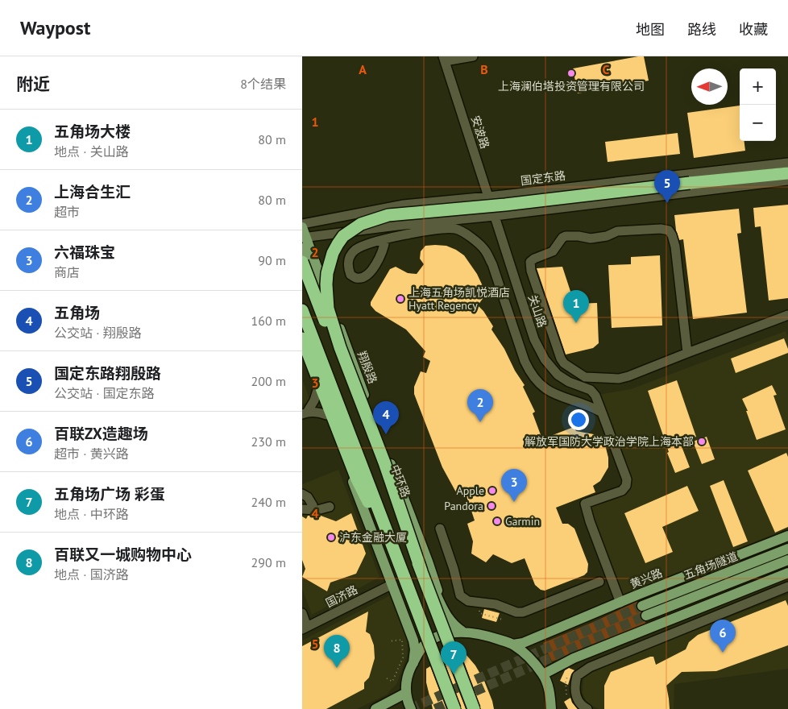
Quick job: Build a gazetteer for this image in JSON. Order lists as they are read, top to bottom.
{
  "streets": {
    "highway": ["中环路"],
    "main road": ["翔殷路", "五角场隧道", "黄兴路"],
    "street": [
      "安波路",
      "国定东路",
      "关山路",
      "国济路"
    ]
  },
  "crossings": [
    ["安波路", "国定东路"],
    ["安波路", "关山路"]
  ],
  "places": [
    "上海澜伯塔投资管理有限公司",
    "上海五角场凯悦酒店 Hyatt Regency",
    "解放军国防大学政治学院上海本部",
    "Apple",
    "Pandora",
    "Garmin",
    "沪东金融大厦"
  ],
  "north": "left",
  "page": {
    "header": "Waypost",
    "nav": ["地图", "路线", "收藏"],
    "heading": ["附近", "8个结果"],
    "map_buttons": ["+", "−"],
    "list": [
      {
        "mark": "1",
        "name": "五角场大楼",
        "note": "地点 · 关山路",
        "value": "80 m"
      },
      {
        "mark": "2",
        "name": "上海合生汇",
        "note": "超市",
        "value": "80 m"
      },
      {
        "mark": "3",
        "name": "六福珠宝",
        "note": "商店",
        "value": "90 m"
      },
      {
        "mark": "4",
        "name": "五角场",
        "note": "公交站 · 翔殷路",
        "value": "160 m"
      },
      {
        "mark": "5",
        "name": "国定东路翔殷路",
        "note": "公交站 · 国定东路",
        "value": "200 m"
      },
      {
        "mark": "6",
        "name": "百联ZX造趣场",
        "note": "超市 · 黄兴路",
        "value": "230 m"
      },
      {
        "mark": "7",
        "name": "五角场广场 彩蛋",
        "note": "地点 · 中环路",
        "value": "240 m"
      },
      {
        "mark": "8",
        "name": "百联又一城购物中心",
        "note": "地点 · 国济路",
        "value": "290 m"
      }
    ],
    "pins": [
      "5",
      "1",
      "2",
      "4",
      "3",
      "6",
      "8",
      "7"
    ]
  },
  "grid": {
    "columns": ["A", "B", "C"],
    "rows": [
      "1",
      "2",
      "3",
      "4",
      "5"
    ]
  }
}
